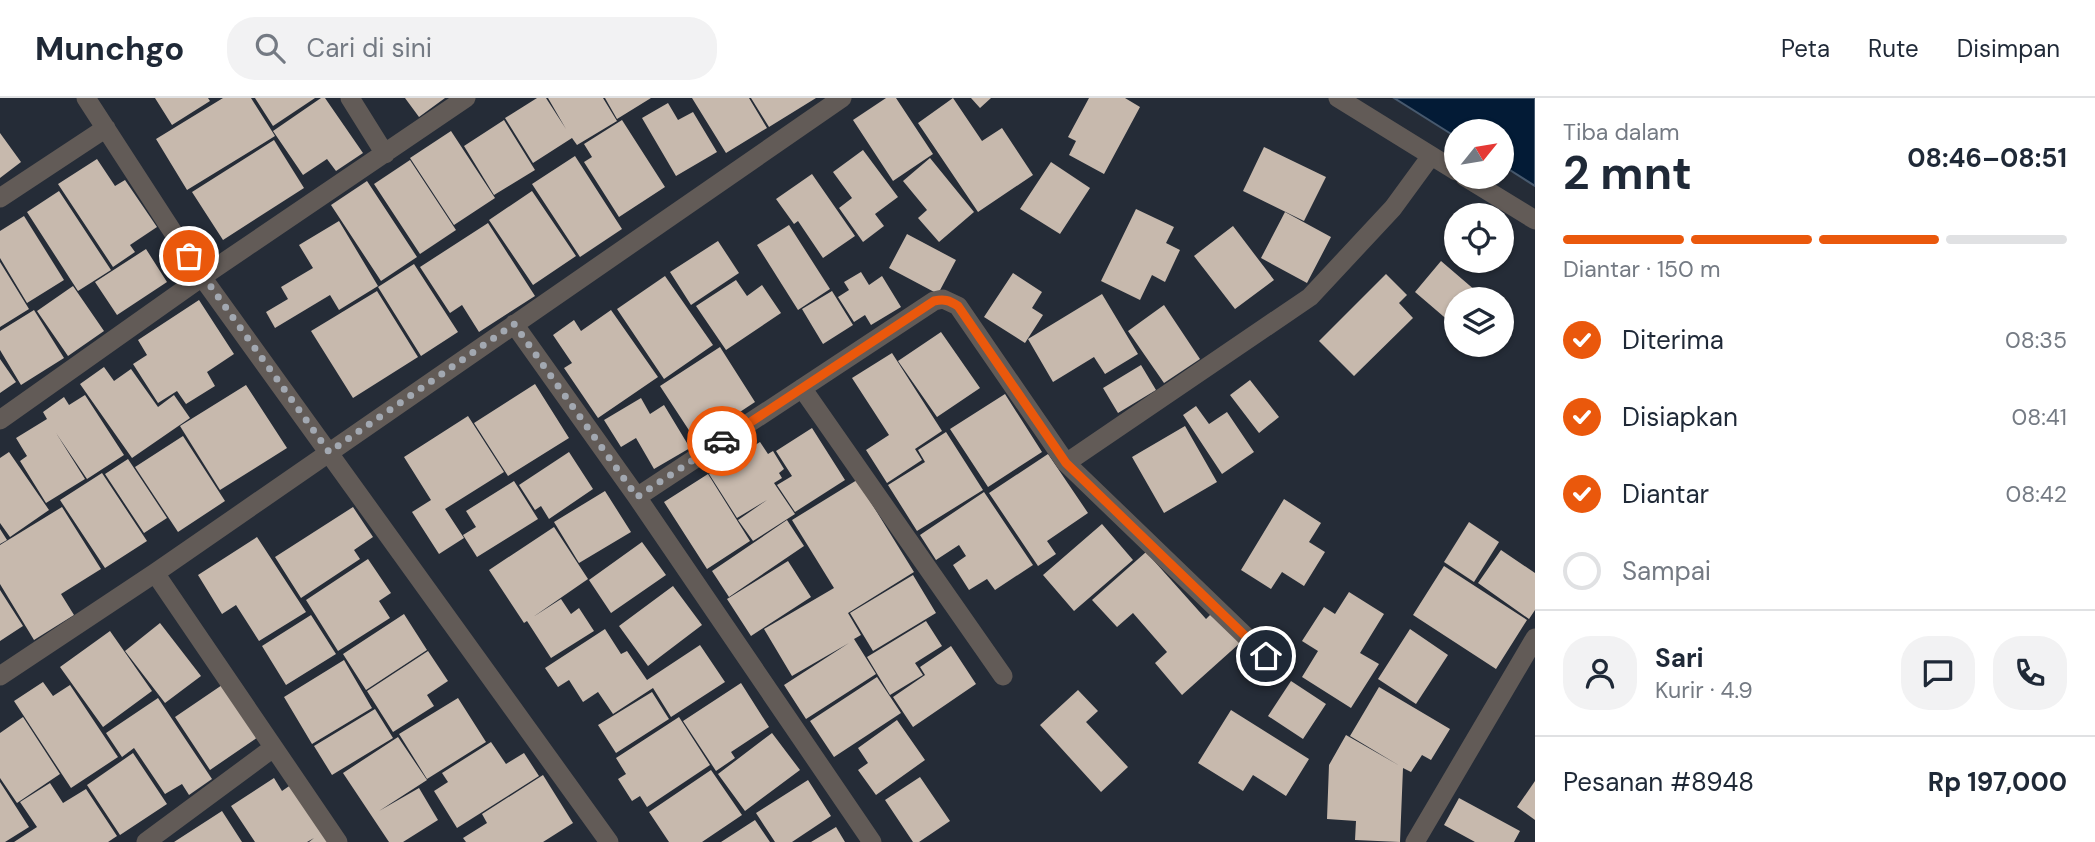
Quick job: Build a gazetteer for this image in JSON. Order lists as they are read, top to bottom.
{
  "north": "top right",
  "page": {
    "header": "Munchgo",
    "search": "Cari di sini",
    "nav": ["Peta", "Rute", "Disimpan"],
    "heading": ["2 mnt", "Tiba dalam", "08:46–08:51"],
    "panel": [
      "Sari",
      "Kurir · 4.9",
      "Pesanan #8948",
      "Rp 197,000"
    ],
    "bar": "Diantar · 150 m",
    "list": [
      ["Diterima", "08:35"],
      ["Disiapkan", "08:41"],
      ["Diantar", "08:42"],
      "Sampai"
    ]
  }
}
